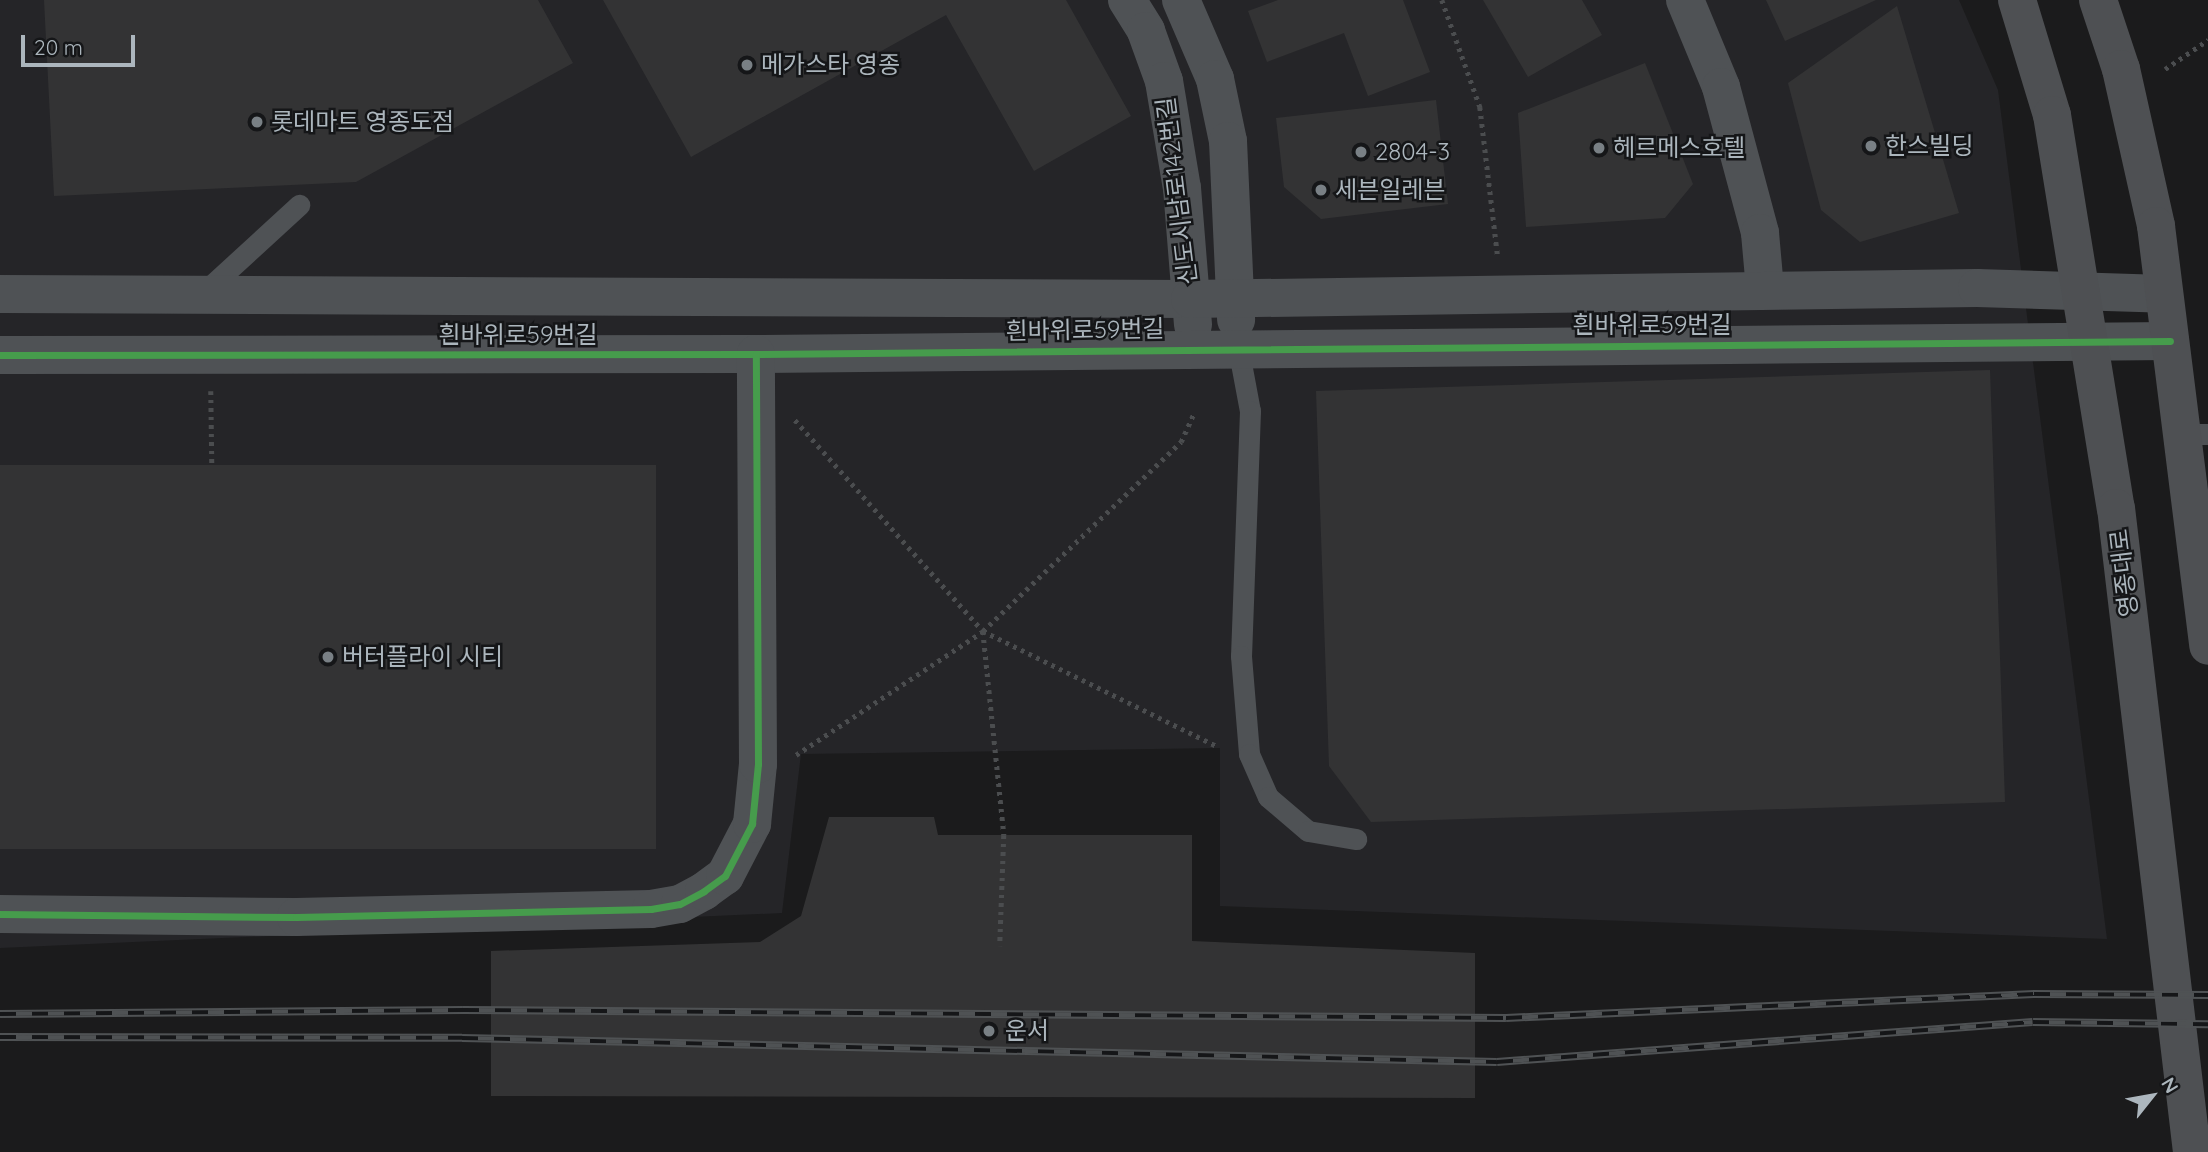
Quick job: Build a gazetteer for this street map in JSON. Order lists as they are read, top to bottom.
{
  "streets": {
    "main road": ["영종대로"],
    "street": ["신도시남로142번길", "흰바위로59번길"]
  },
  "crossings": [
    ["신도시남로142번길", "흰바위로59번길"],
    ["흰바위로59번길", "영종대로"]
  ],
  "places": [
    "메가스타 영종",
    "롯데마트 영종도점",
    "한스빌딩",
    "헤르메스호텔",
    "2804-3",
    "세븐일레븐",
    "버터플라이 시티",
    "운서"
  ],
  "scale_bar": "20 m",
  "north": "top right"
}
